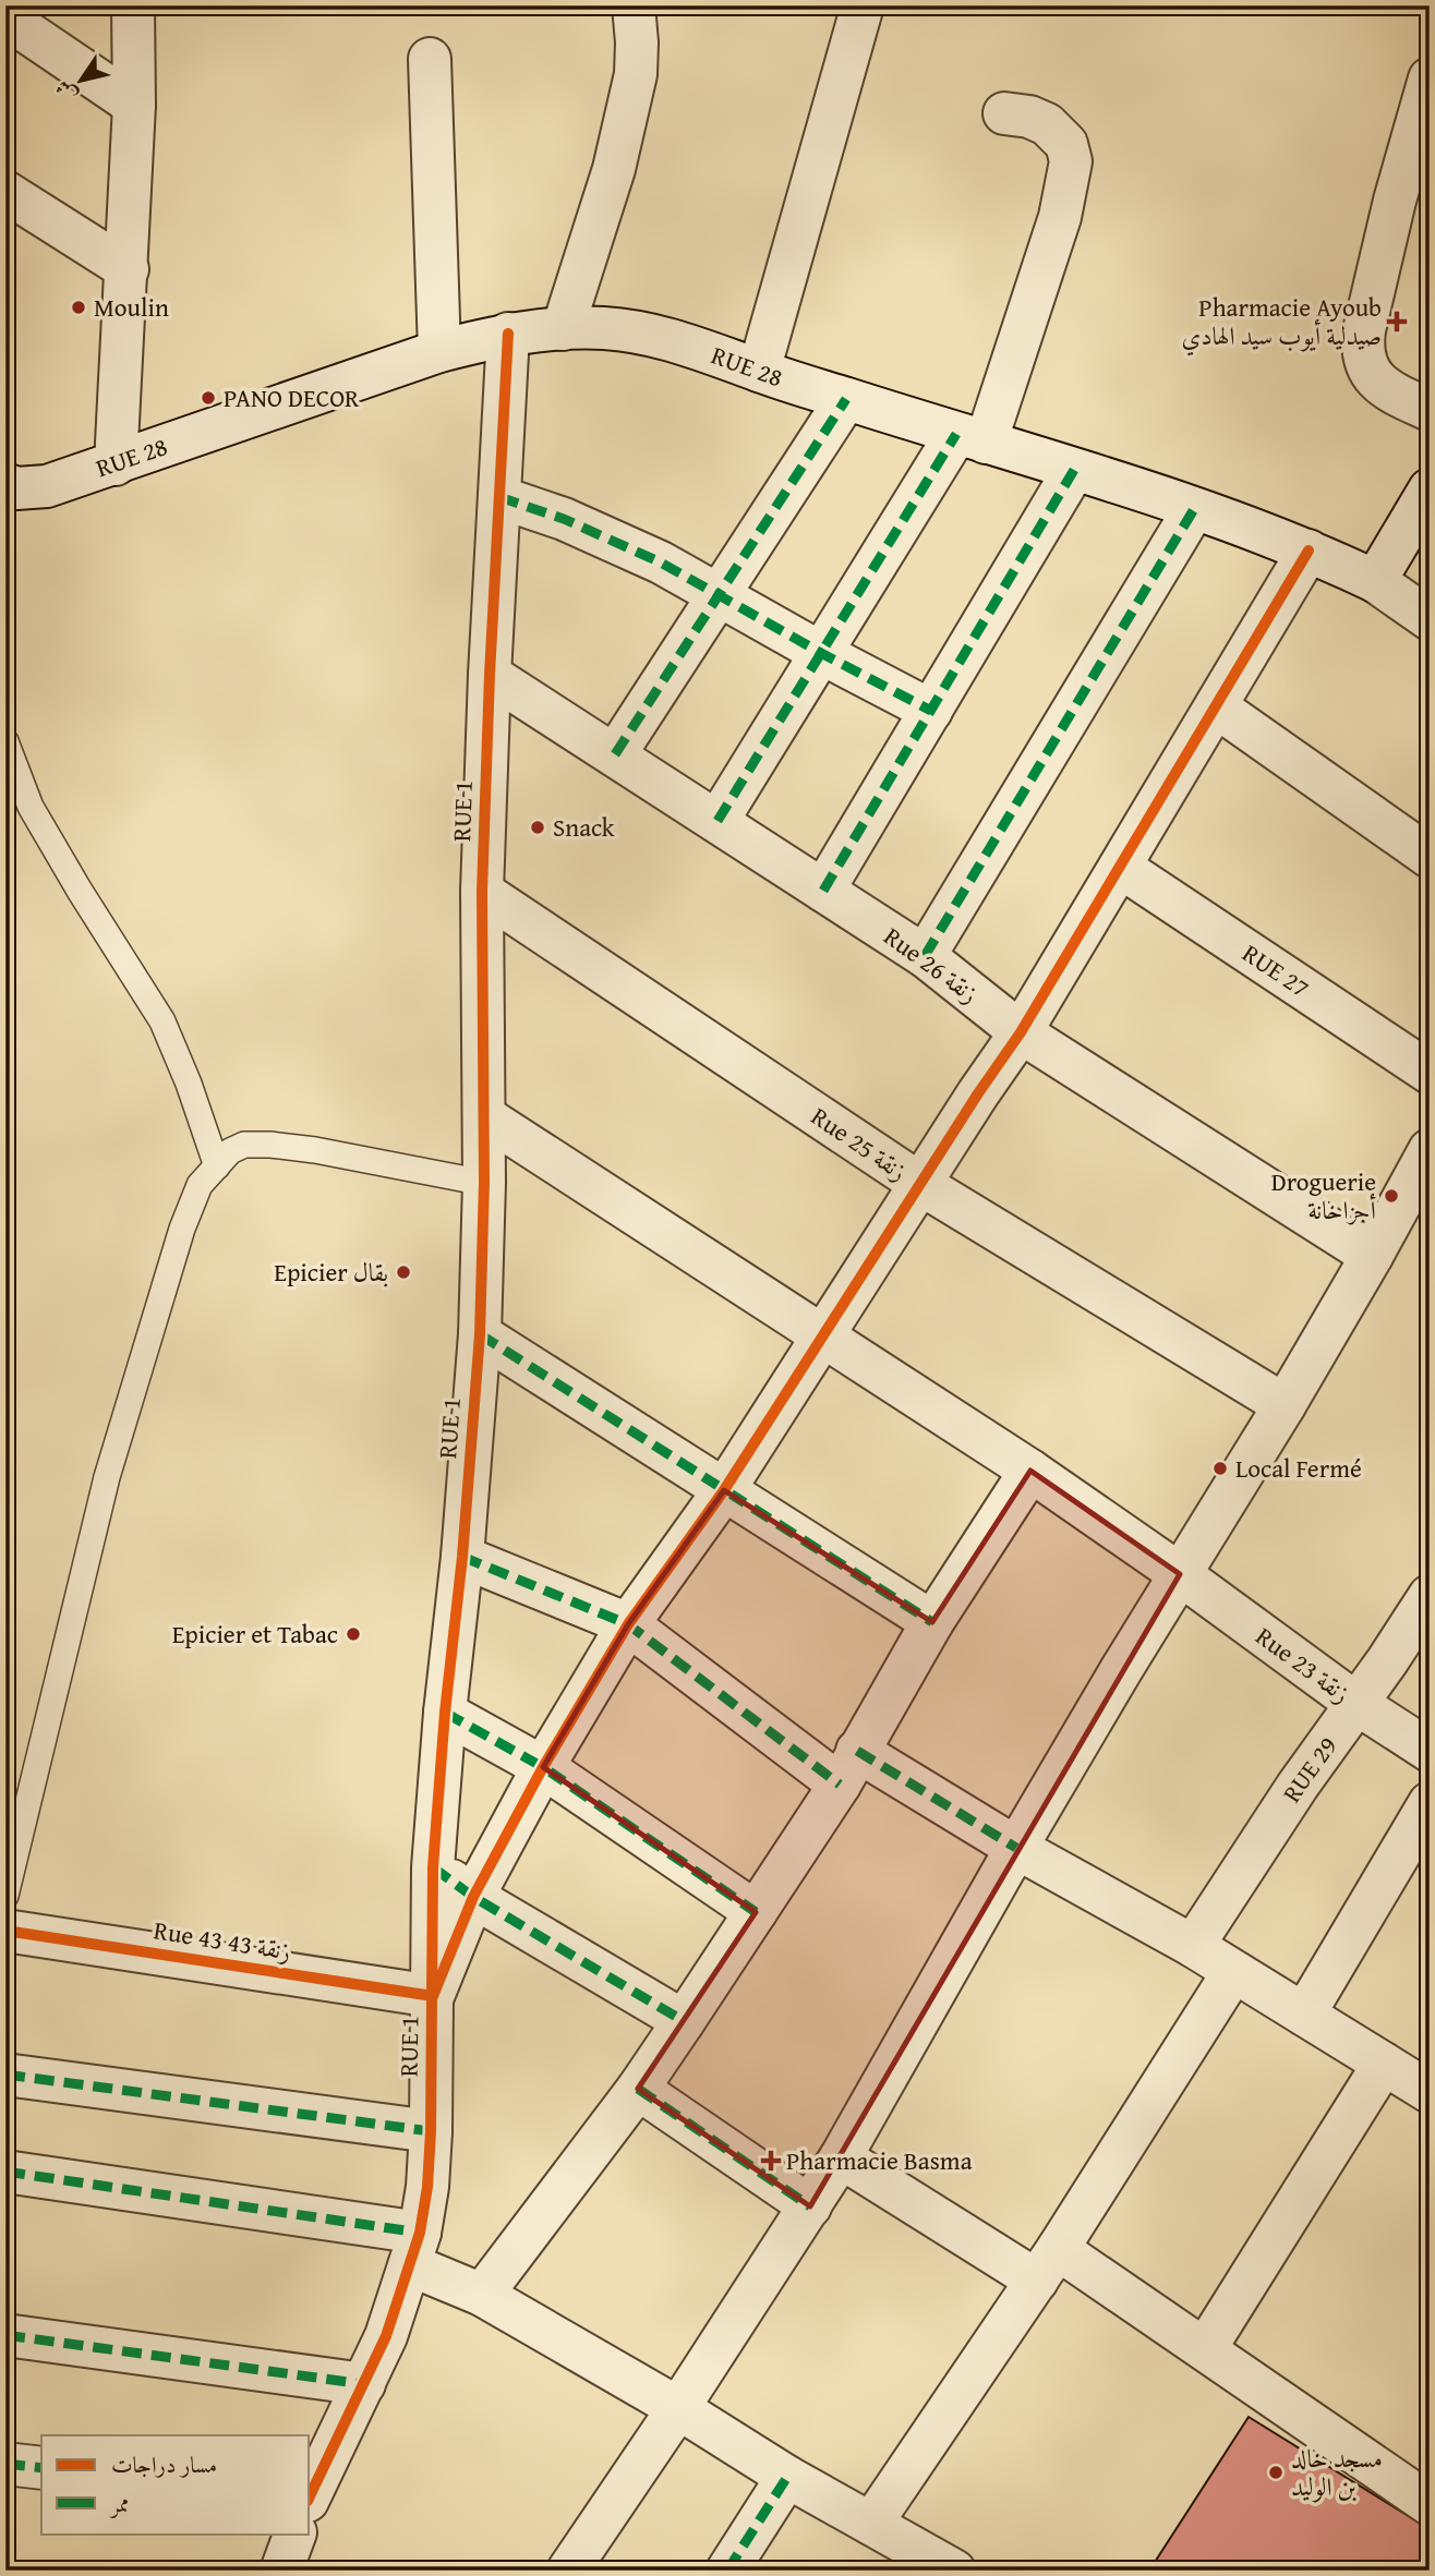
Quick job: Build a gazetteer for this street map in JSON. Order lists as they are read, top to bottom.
{
  "streets": {
    "street": [
      "RUE 28",
      "RUE 1",
      "Rue 26 زنقة",
      "RUE 27",
      "Rue 25 زنقة",
      "Rue 23 زنقة",
      "RUE 29",
      "Rue 43 زنقة 43"
    ]
  },
  "crossings": [
    ["RUE 28", "RUE 1"],
    ["RUE 1", "Rue 26 زنقة"],
    ["RUE 1", "Rue 25 زنقة"],
    ["RUE 1", "Rue 23 زنقة"],
    ["RUE 1", "Rue 43 زنقة 43"],
    ["Rue 23 زنقة", "RUE 29"]
  ],
  "places": {
    "other": [
      "Moulin",
      "PANO DECOR",
      "Snack",
      "Droguerie أجزاخانة",
      "Epicier بقال",
      "Local Fermé",
      "Epicier et Tabac",
      "مسجد خالد بن الوليد"
    ],
    "health": ["Pharmacie Ayoub صيدلية أيوب سيد الهادي", "Pharmacie Basma"]
  },
  "legend": ["مسار دراجات", "ممر"],
  "north": "bottom left"
}
